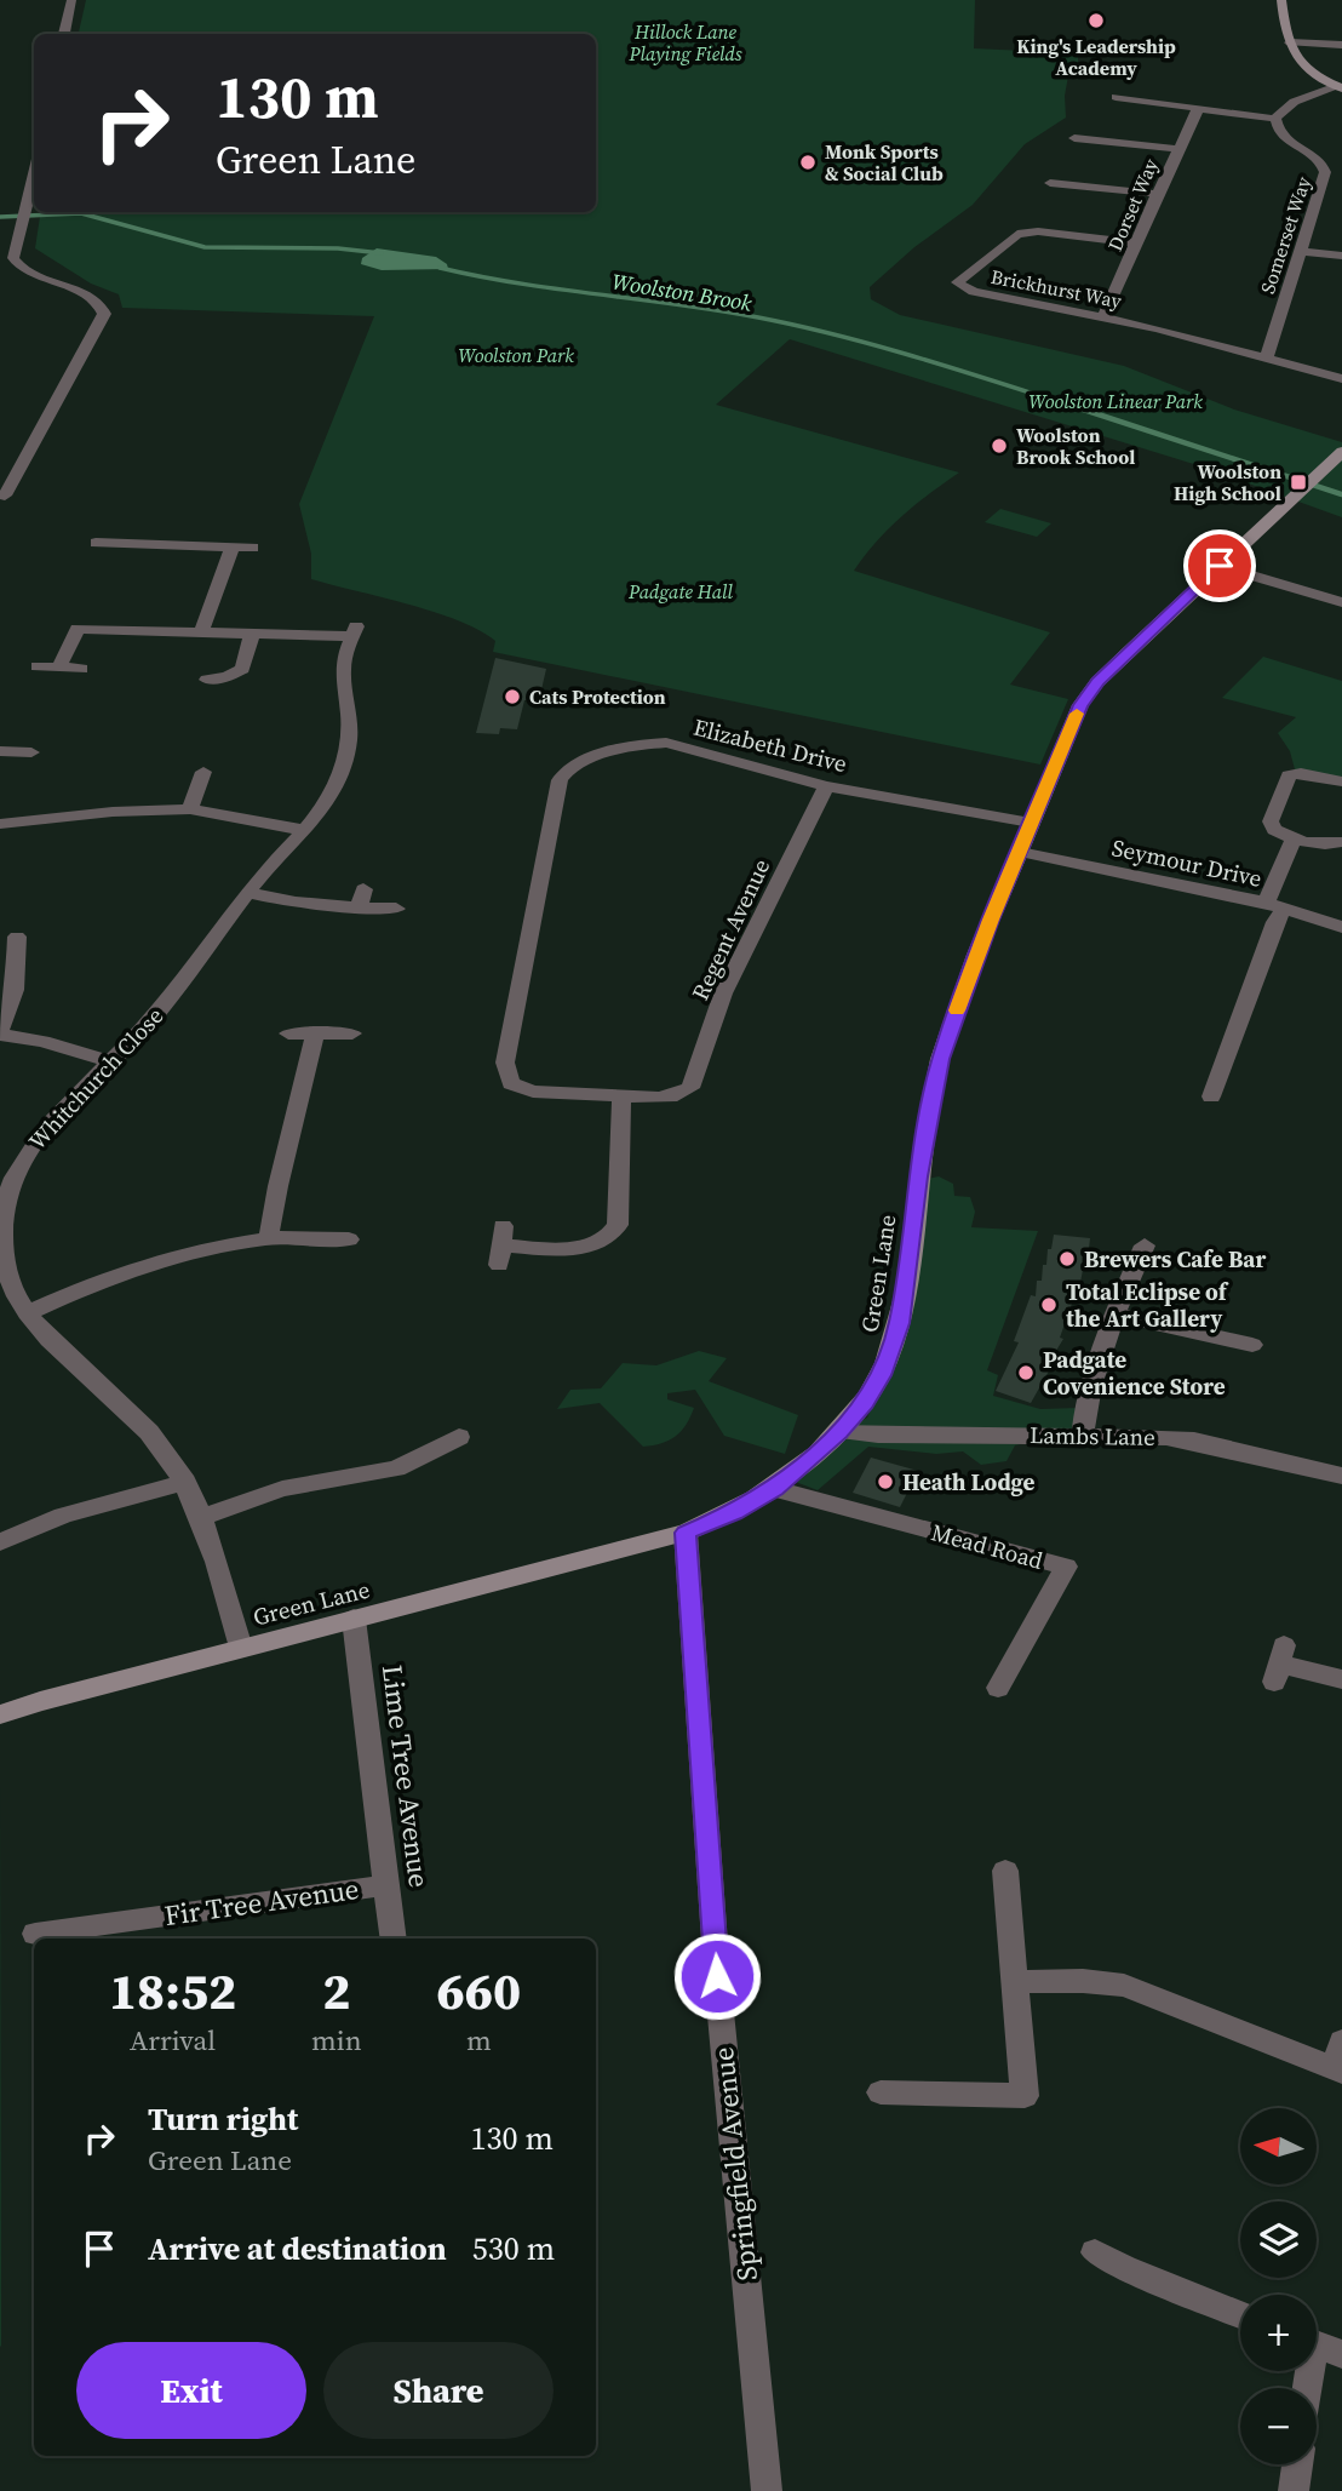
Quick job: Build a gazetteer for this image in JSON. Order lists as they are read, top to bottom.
{
  "streets": {
    "street": [
      "Dorset Way",
      "Somerset Way",
      "Brickhurst Way",
      "Elizabeth Drive",
      "Seymour Drive",
      "Regent Avenue",
      "Whitchurch Close",
      "Green Lane",
      "Lambs Lane",
      "Mead Road",
      "Lime Tree Avenue",
      "Fir Tree Avenue",
      "Springfield Avenue"
    ]
  },
  "crossings": [
    ["Dorset Way", "Brickhurst Way"],
    ["Somerset Way", "Brickhurst Way"],
    ["Elizabeth Drive", "Regent Avenue"],
    ["Elizabeth Drive", "Green Lane"],
    ["Seymour Drive", "Green Lane"],
    ["Whitchurch Close", "Green Lane"],
    ["Green Lane", "Lambs Lane"],
    ["Green Lane", "Mead Road"],
    ["Green Lane", "Lime Tree Avenue"],
    ["Green Lane", "Springfield Avenue"],
    ["Lime Tree Avenue", "Fir Tree Avenue"]
  ],
  "water": ["Woolston Brook"],
  "parks": [
    "Hillock Lane Playing Fields",
    "Woolston Park",
    "Woolston Linear Park",
    "Padgate Hall"
  ],
  "places": {
    "other": [
      "King's Leadership Academy",
      "Monk Sports & Social Club",
      "Woolston Brook School",
      "Cats Protection",
      "Brewers Cafe Bar",
      "Total Eclipse of the Art Gallery",
      "Padgate Covenience Store",
      "Heath Lodge"
    ],
    "transit": ["Woolston High School"]
  },
  "north": "left",
  "page": {
    "turn": ["130 m", "Green Lane"],
    "eta": [
      "18:52",
      "Arrival",
      "2",
      "min",
      "660",
      "m"
    ],
    "list": [
      {
        "name": "Turn right",
        "note": "Green Lane",
        "value": "130 m"
      },
      {
        "name": "Arrive at destination",
        "value": "530 m"
      }
    ],
    "map_buttons": ["+", "−"],
    "buttons": ["Exit", "Share"]
  }
}
